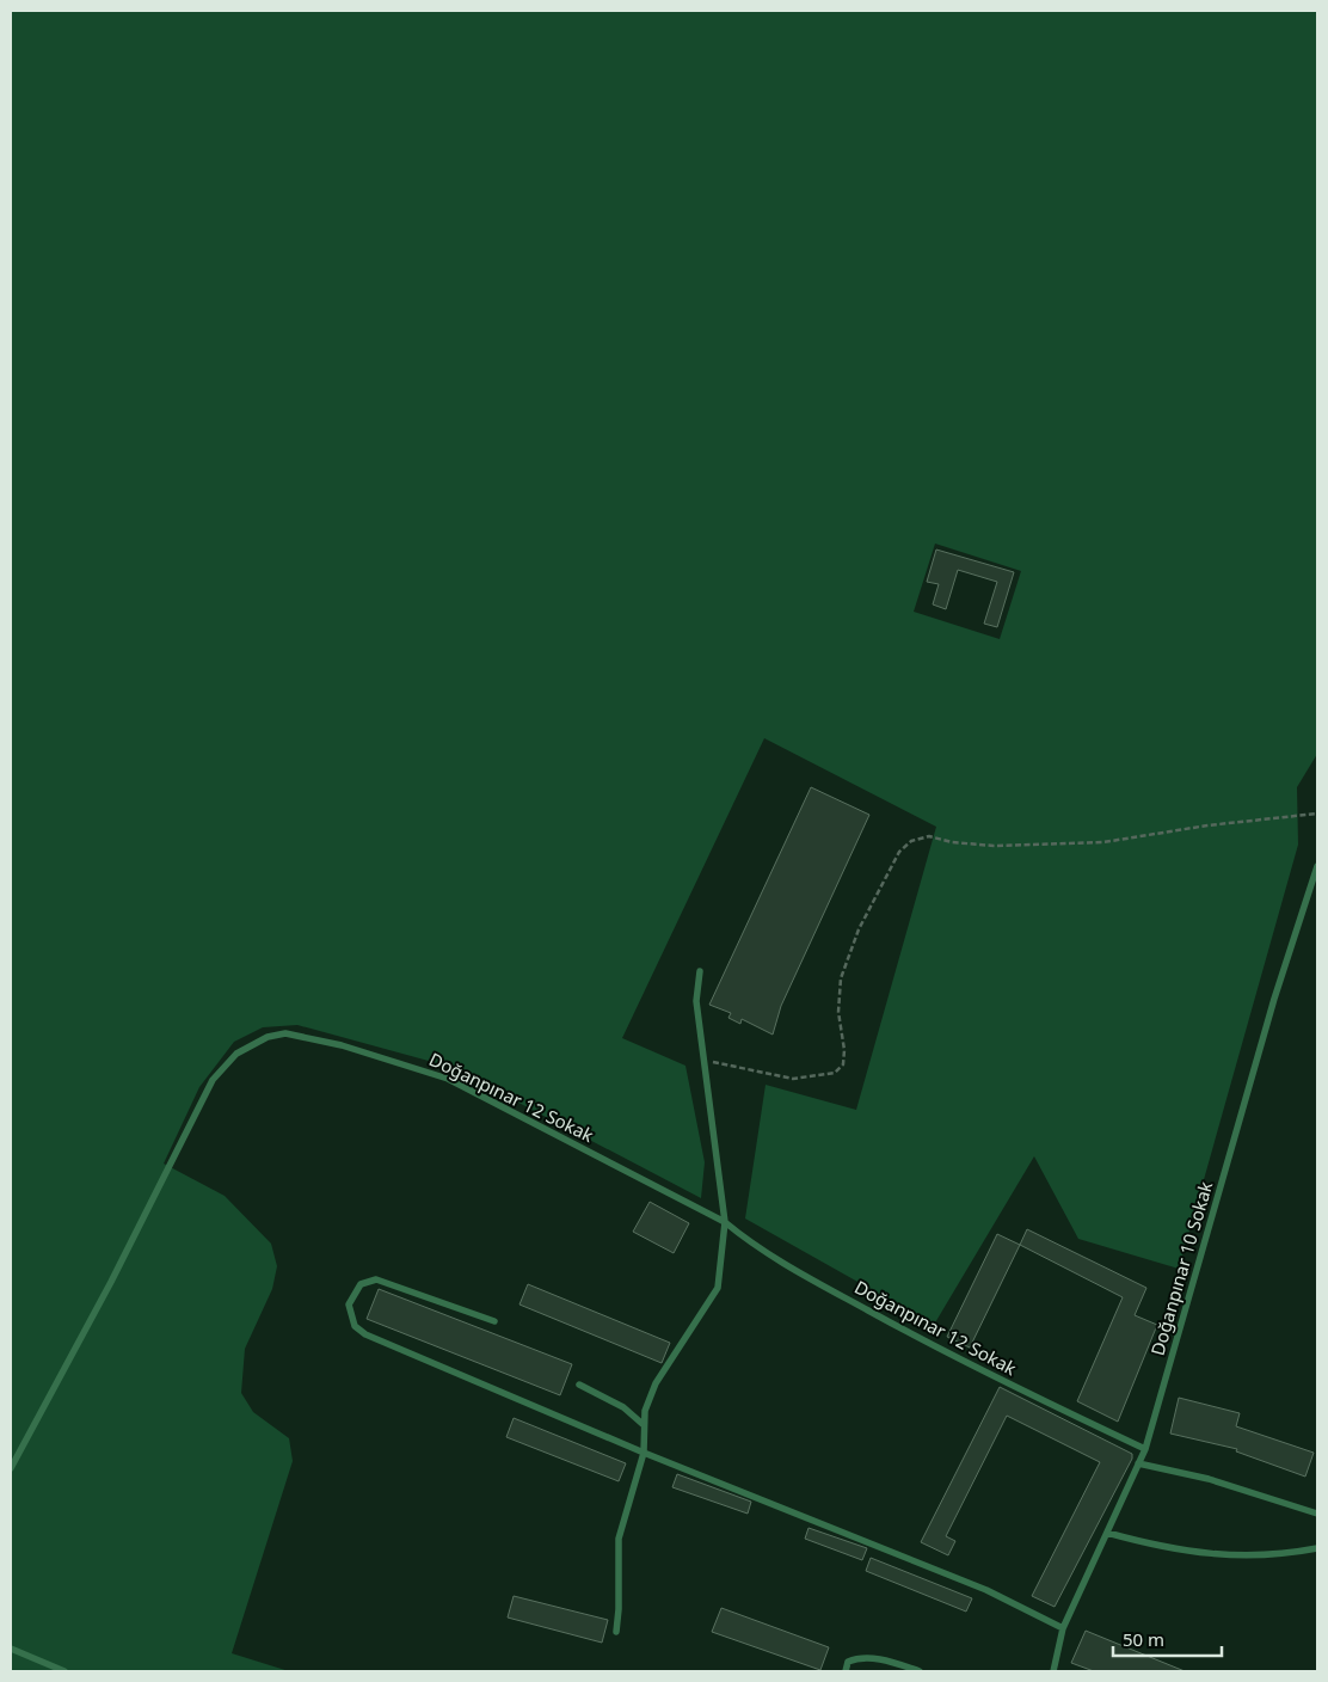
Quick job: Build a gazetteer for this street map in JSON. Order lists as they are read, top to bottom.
{
  "streets": {
    "lane": ["Doğanpınar 12 Sokak", "Doğanpınar 10 Sokak"]
  },
  "crossings": [
    ["Doğanpınar 12 Sokak", "Doğanpınar 10 Sokak"]
  ],
  "scale_bar": "50 m"
}
